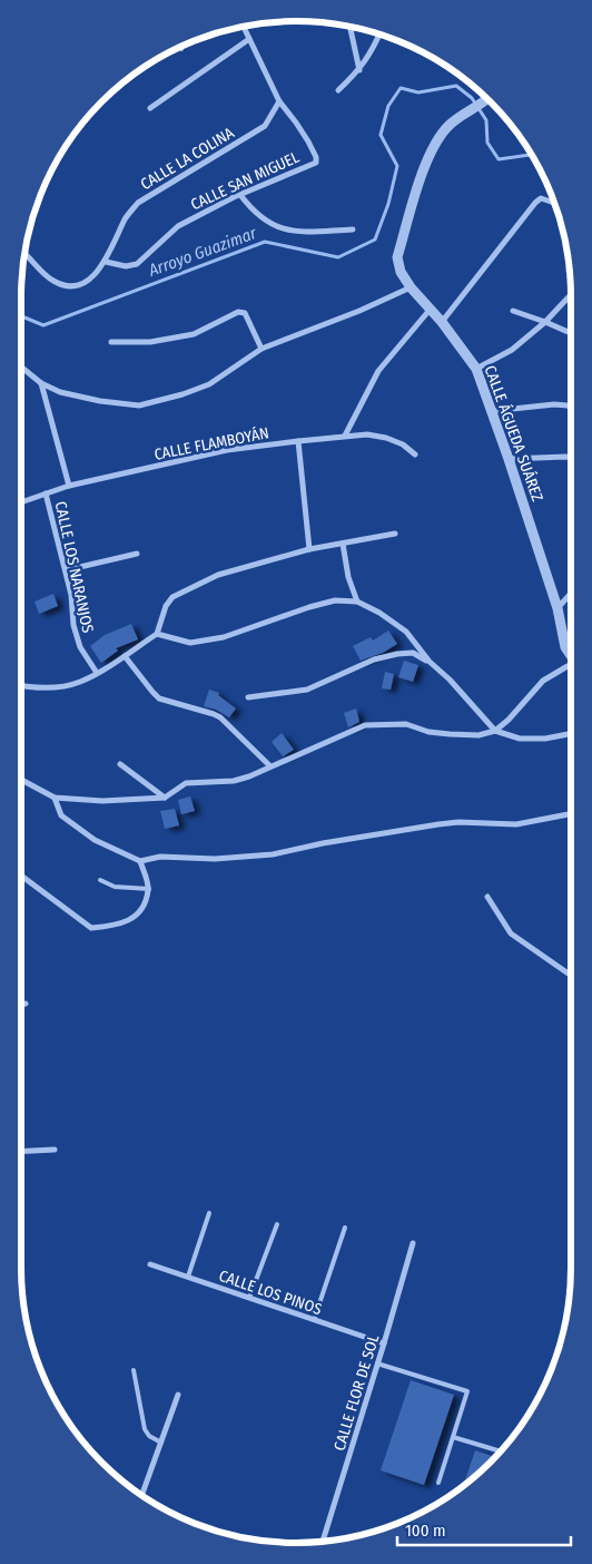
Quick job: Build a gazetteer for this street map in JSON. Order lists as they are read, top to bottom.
{
  "streets": {
    "street": [
      "CALLE LA COLINA",
      "CALLE SAN MIGUEL",
      "CALLE ÁGUEDA SUÁREZ",
      "CALLE FLAMBOYÁN",
      "CALLE LOS NARANJOS",
      "CALLE LOS PINOS",
      "CALLE FLOR DE SOL"
    ]
  },
  "crossings": [
    ["CALLE LA COLINA", "CALLE SAN MIGUEL"],
    ["CALLE FLAMBOYÁN", "CALLE LOS NARANJOS"],
    ["CALLE LOS PINOS", "CALLE FLOR DE SOL"]
  ],
  "water": ["Arroyo Guazimar"],
  "scale_bar": "100 m"
}
